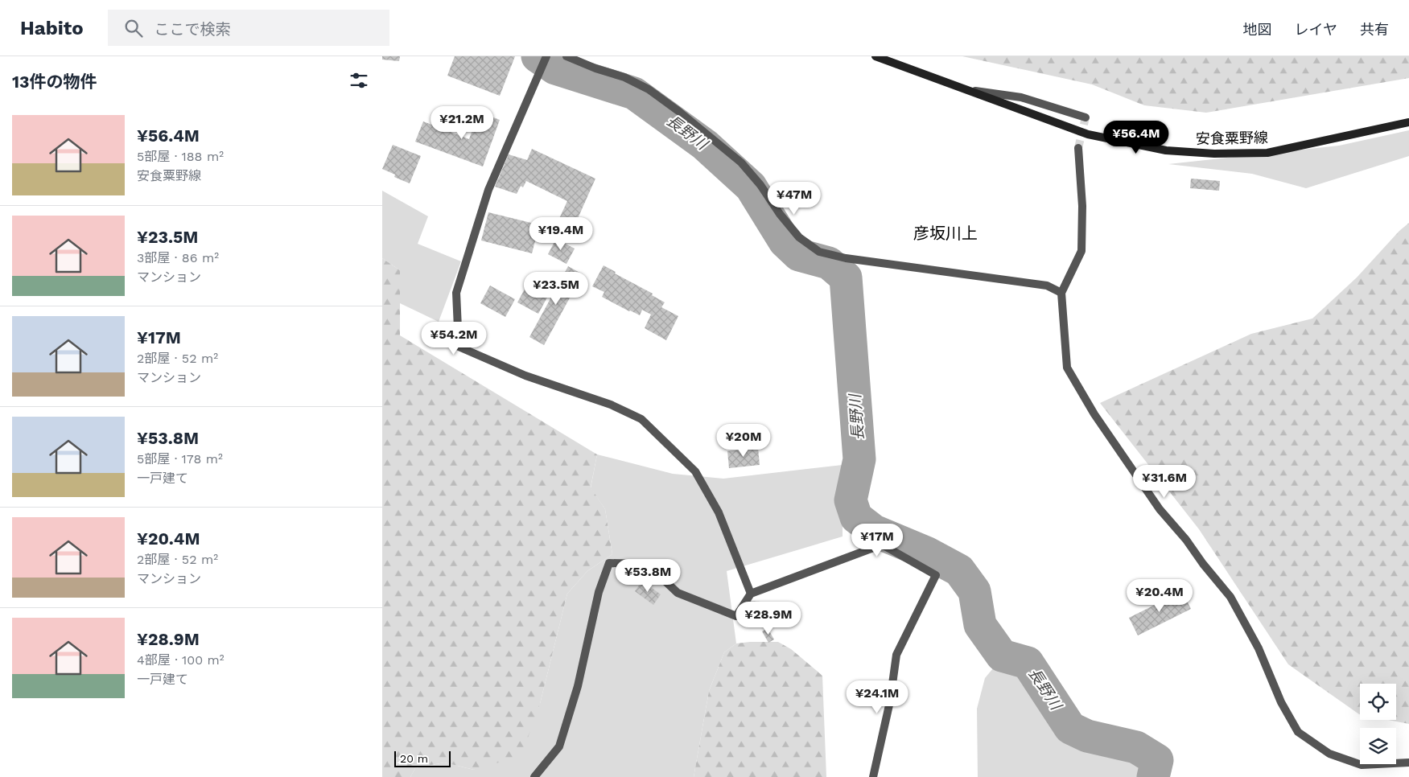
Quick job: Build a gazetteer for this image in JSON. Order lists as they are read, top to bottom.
{
  "streets": {
    "main road": ["安食粟野線"]
  },
  "districts": ["彦坂川上"],
  "water": ["長野川"],
  "scale_bar": "20 m",
  "page": {
    "header": "Habito",
    "search": "ここで検索",
    "nav": ["地図", "レイヤ", "共有"],
    "heading": "13件の物件",
    "list": [
      {
        "name": "¥56.4M",
        "note": "5部屋 · 188 m² · 安食粟野線"
      },
      {
        "name": "¥23.5M",
        "note": "3部屋 · 86 m² · マンション"
      },
      {
        "name": "¥17M",
        "note": "2部屋 · 52 m² · マンション"
      },
      {
        "name": "¥53.8M",
        "note": "5部屋 · 178 m² · 一戸建て"
      },
      {
        "name": "¥20.4M",
        "note": "2部屋 · 52 m² · マンション"
      },
      {
        "name": "¥28.9M",
        "note": "4部屋 · 100 m² · 一戸建て"
      }
    ],
    "price": [
      "¥21.2M",
      "¥56.4M",
      "¥47M",
      "¥19.4M",
      "¥23.5M",
      "¥54.2M",
      "¥20M",
      "¥31.6M",
      "¥17M",
      "¥53.8M",
      "¥20.4M",
      "¥28.9M",
      "¥24.1M"
    ],
    "scale": "20 m"
  }
}
